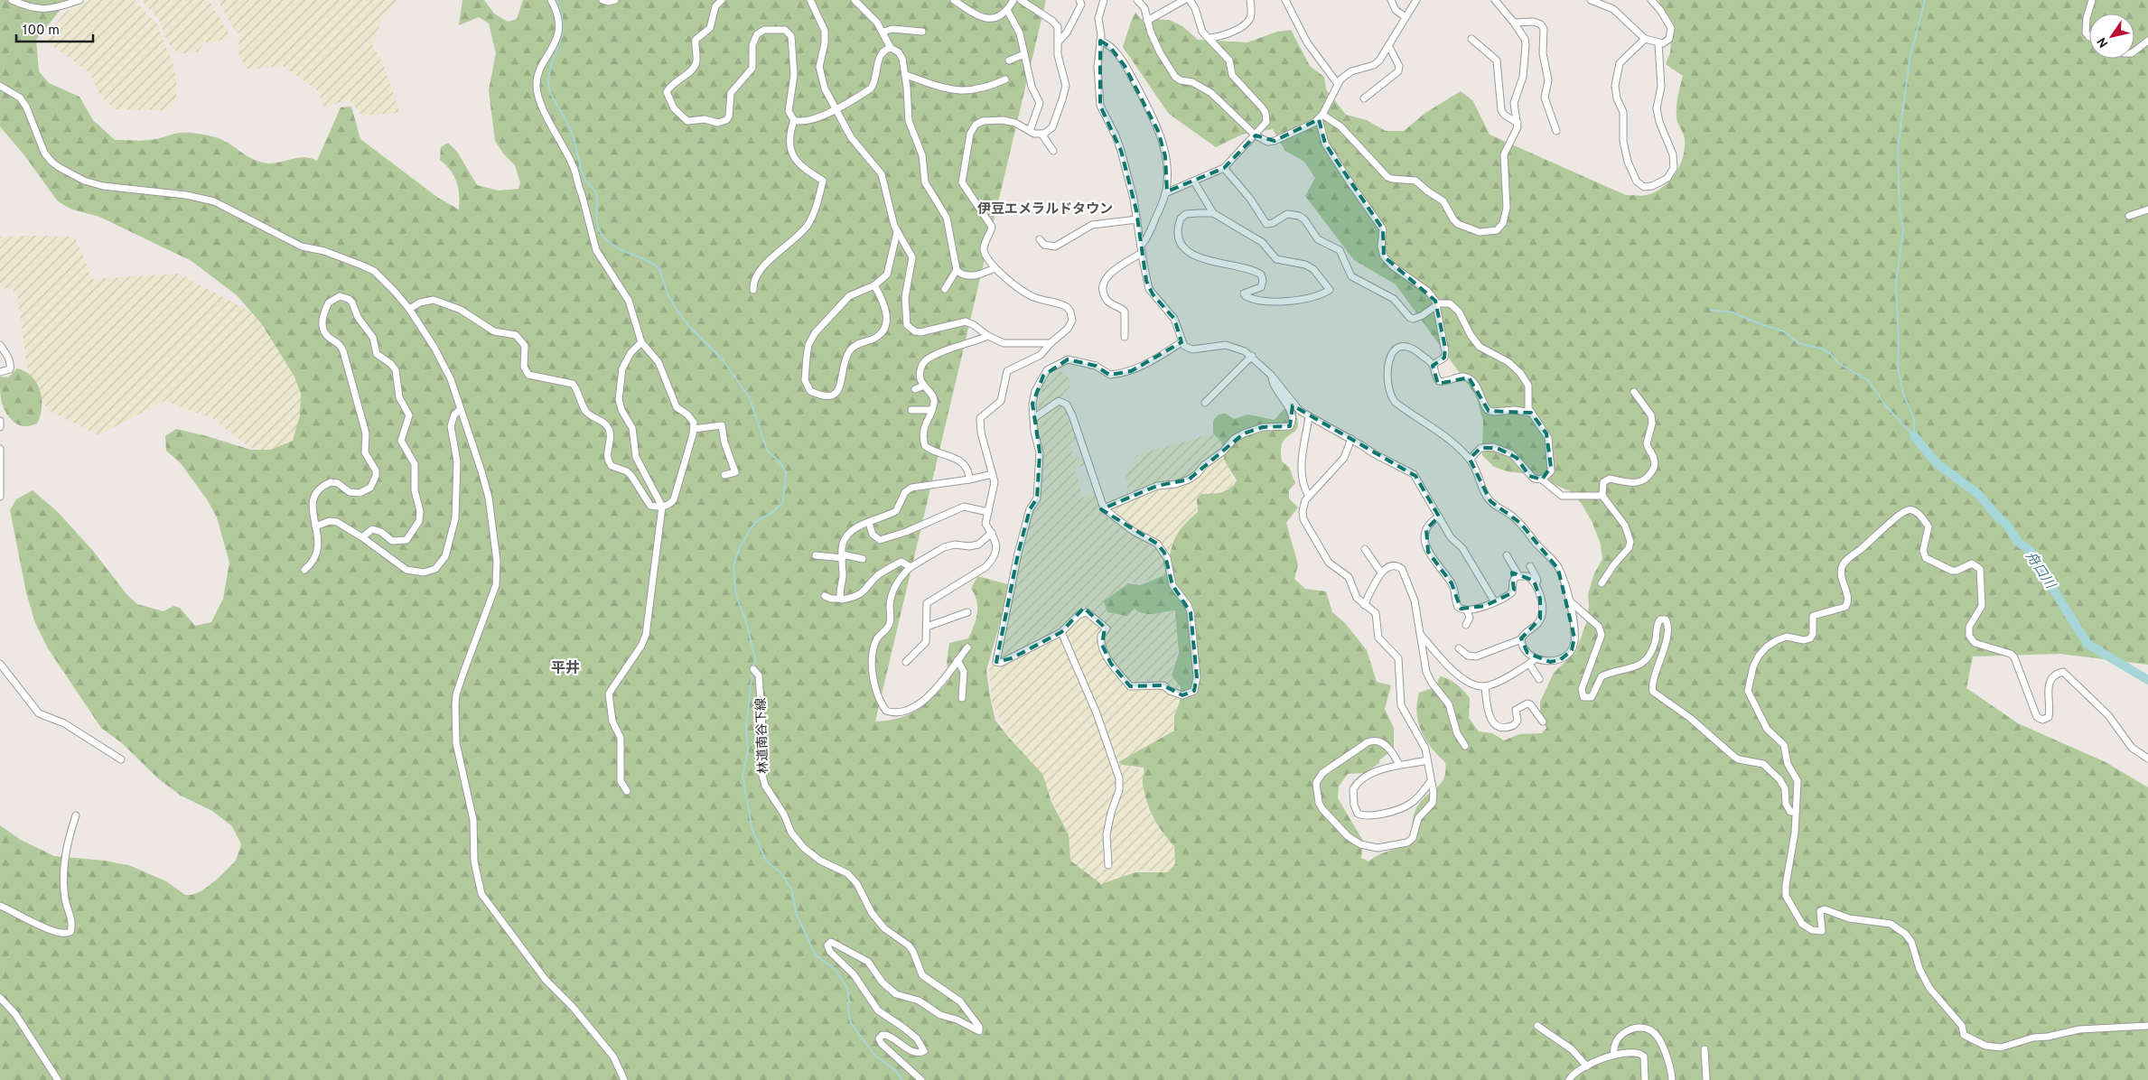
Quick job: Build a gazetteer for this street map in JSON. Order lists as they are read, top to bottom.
{
  "streets": {
    "street": ["林道南谷下線"]
  },
  "districts": ["伊豆エメラルドタウン", "平井"],
  "water": ["舟口川"],
  "scale_bar": "100 m",
  "north": "bottom left"
}
